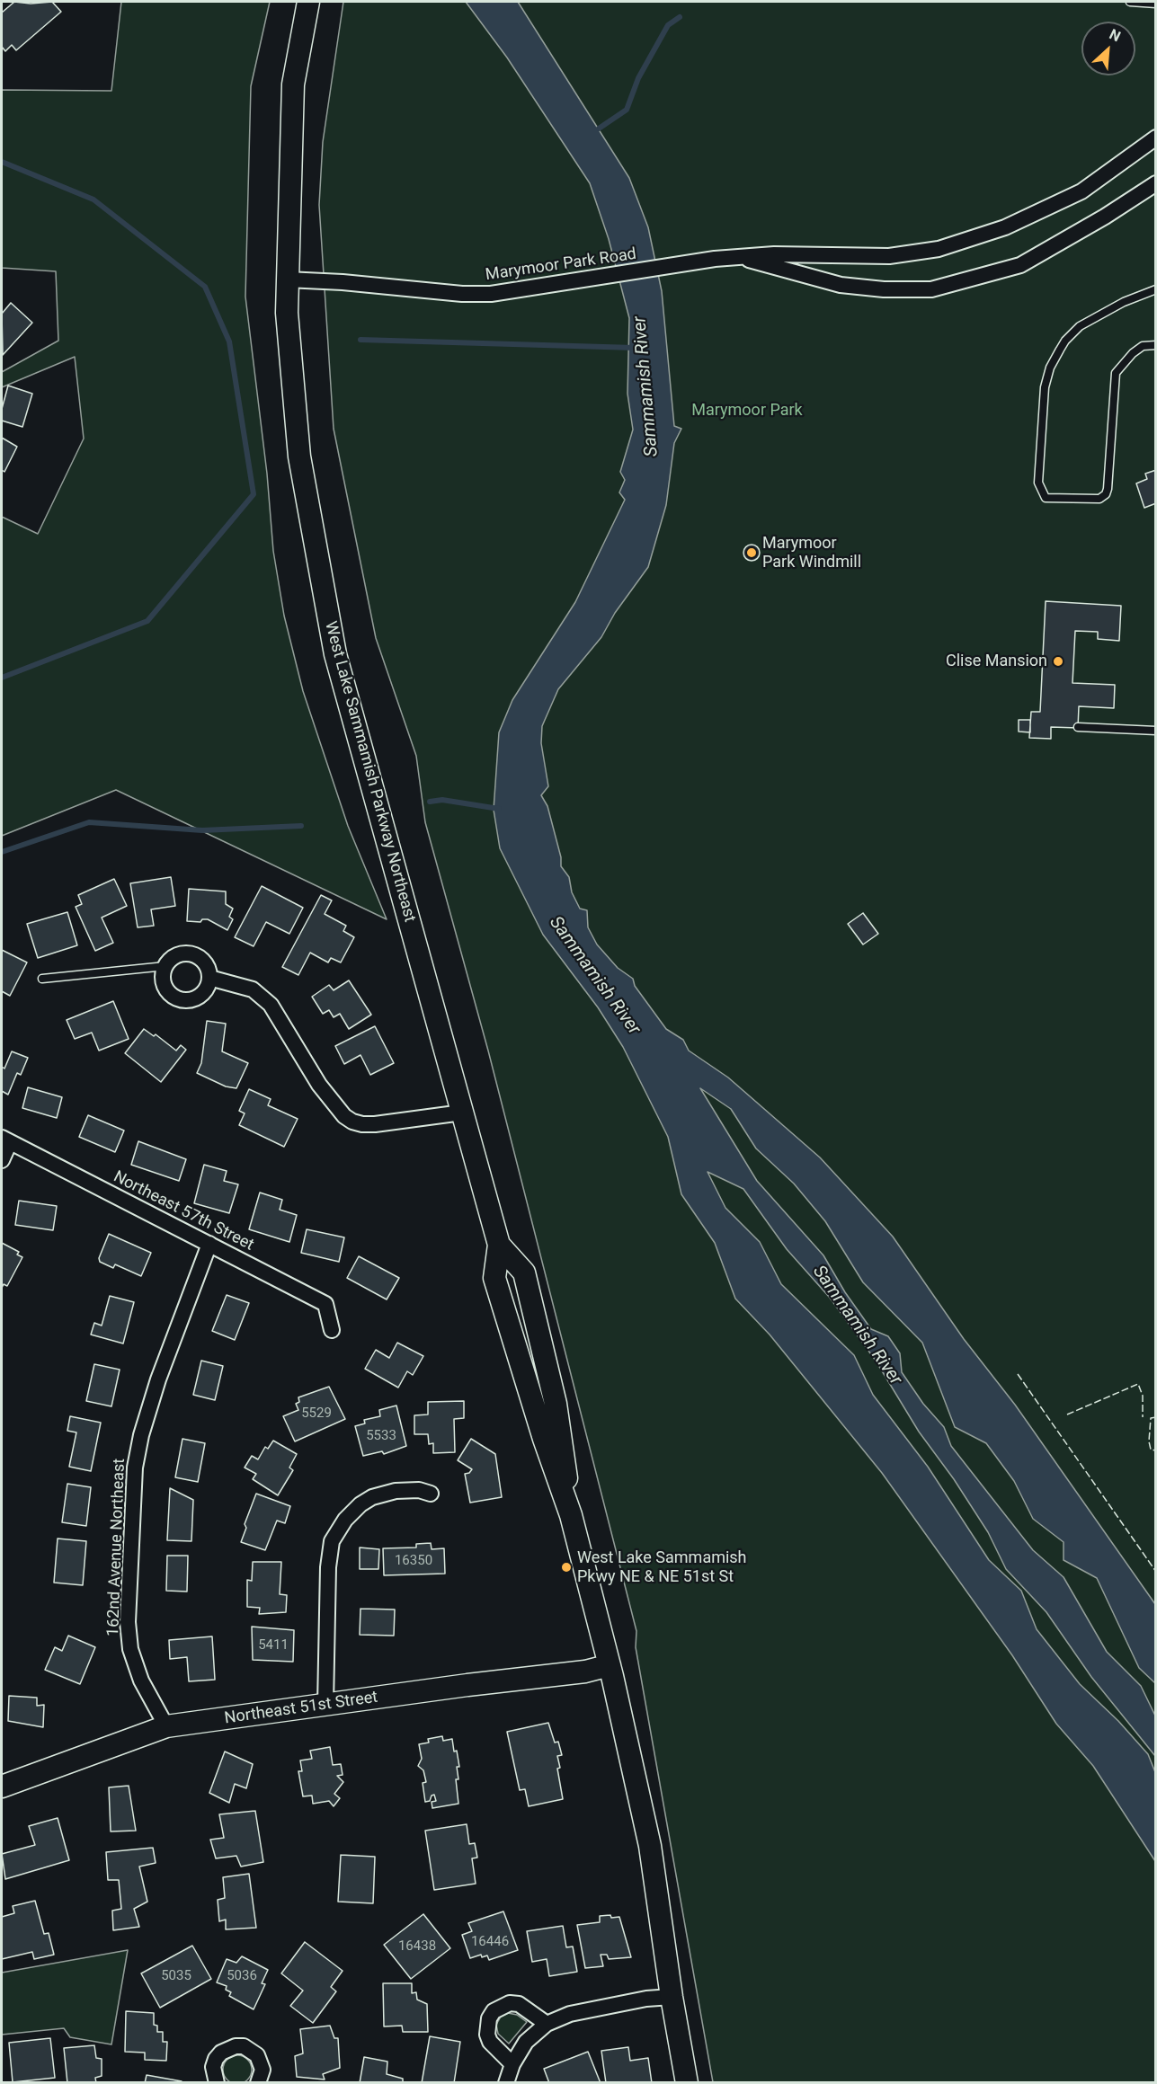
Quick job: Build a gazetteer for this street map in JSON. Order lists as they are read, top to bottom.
{
  "streets": {
    "main road": ["West Lake Sammamish Parkway Northeast", "Northeast 51st Street"],
    "street": ["Marymoor Park Road", "Northeast 57th Street", "162nd Avenue Northeast"]
  },
  "crossings": [
    ["Marymoor Park Road", "West Lake Sammamish Parkway Northeast"],
    ["West Lake Sammamish Parkway Northeast", "Northeast 51st Street"],
    ["Northeast 57th Street", "162nd Avenue Northeast"],
    ["162nd Avenue Northeast", "Northeast 51st Street"]
  ],
  "water": ["Sammamish River"],
  "parks": ["Marymoor Park"],
  "places": ["Marymoor Park Windmill", "Clise Mansion", "West Lake Sammamish Pkwy NE & NE 51st St"],
  "house_numbers": [
    "5529",
    "5533",
    "16350",
    "5411",
    "16446",
    "16438",
    "5035",
    "5036"
  ],
  "north": "top right"
}
